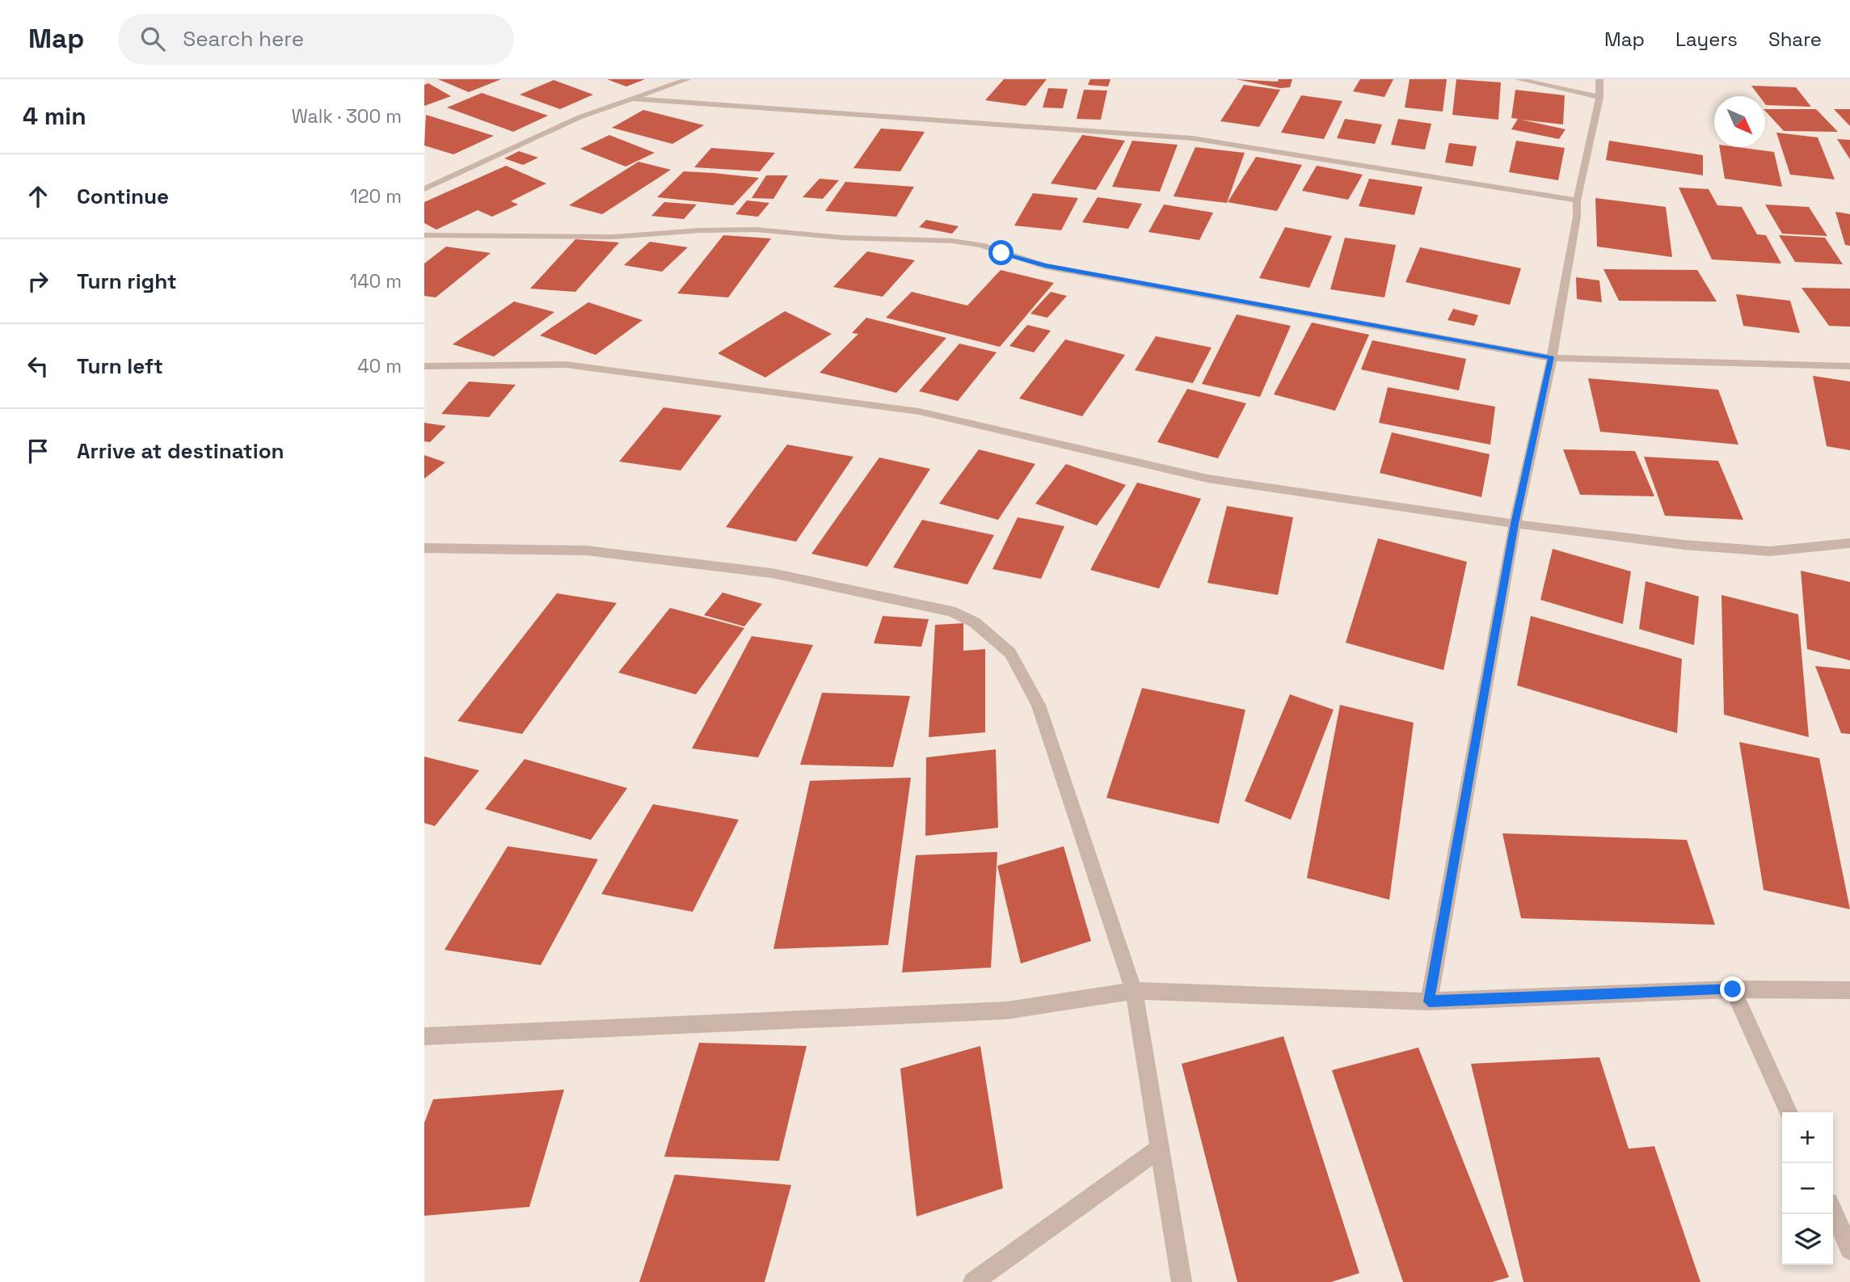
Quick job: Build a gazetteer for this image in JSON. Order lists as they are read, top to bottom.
{
  "north": "bottom right",
  "page": {
    "header": "Map",
    "search": "Search here",
    "nav": ["Map", "Layers", "Share"],
    "heading": ["4 min", "Walk · 300 m"],
    "list": [
      ["Continue", "120 m"],
      ["Turn right", "140 m"],
      ["Turn left", "40 m"],
      "Arrive at destination"
    ],
    "map_buttons": ["+", "−"]
  }
}
